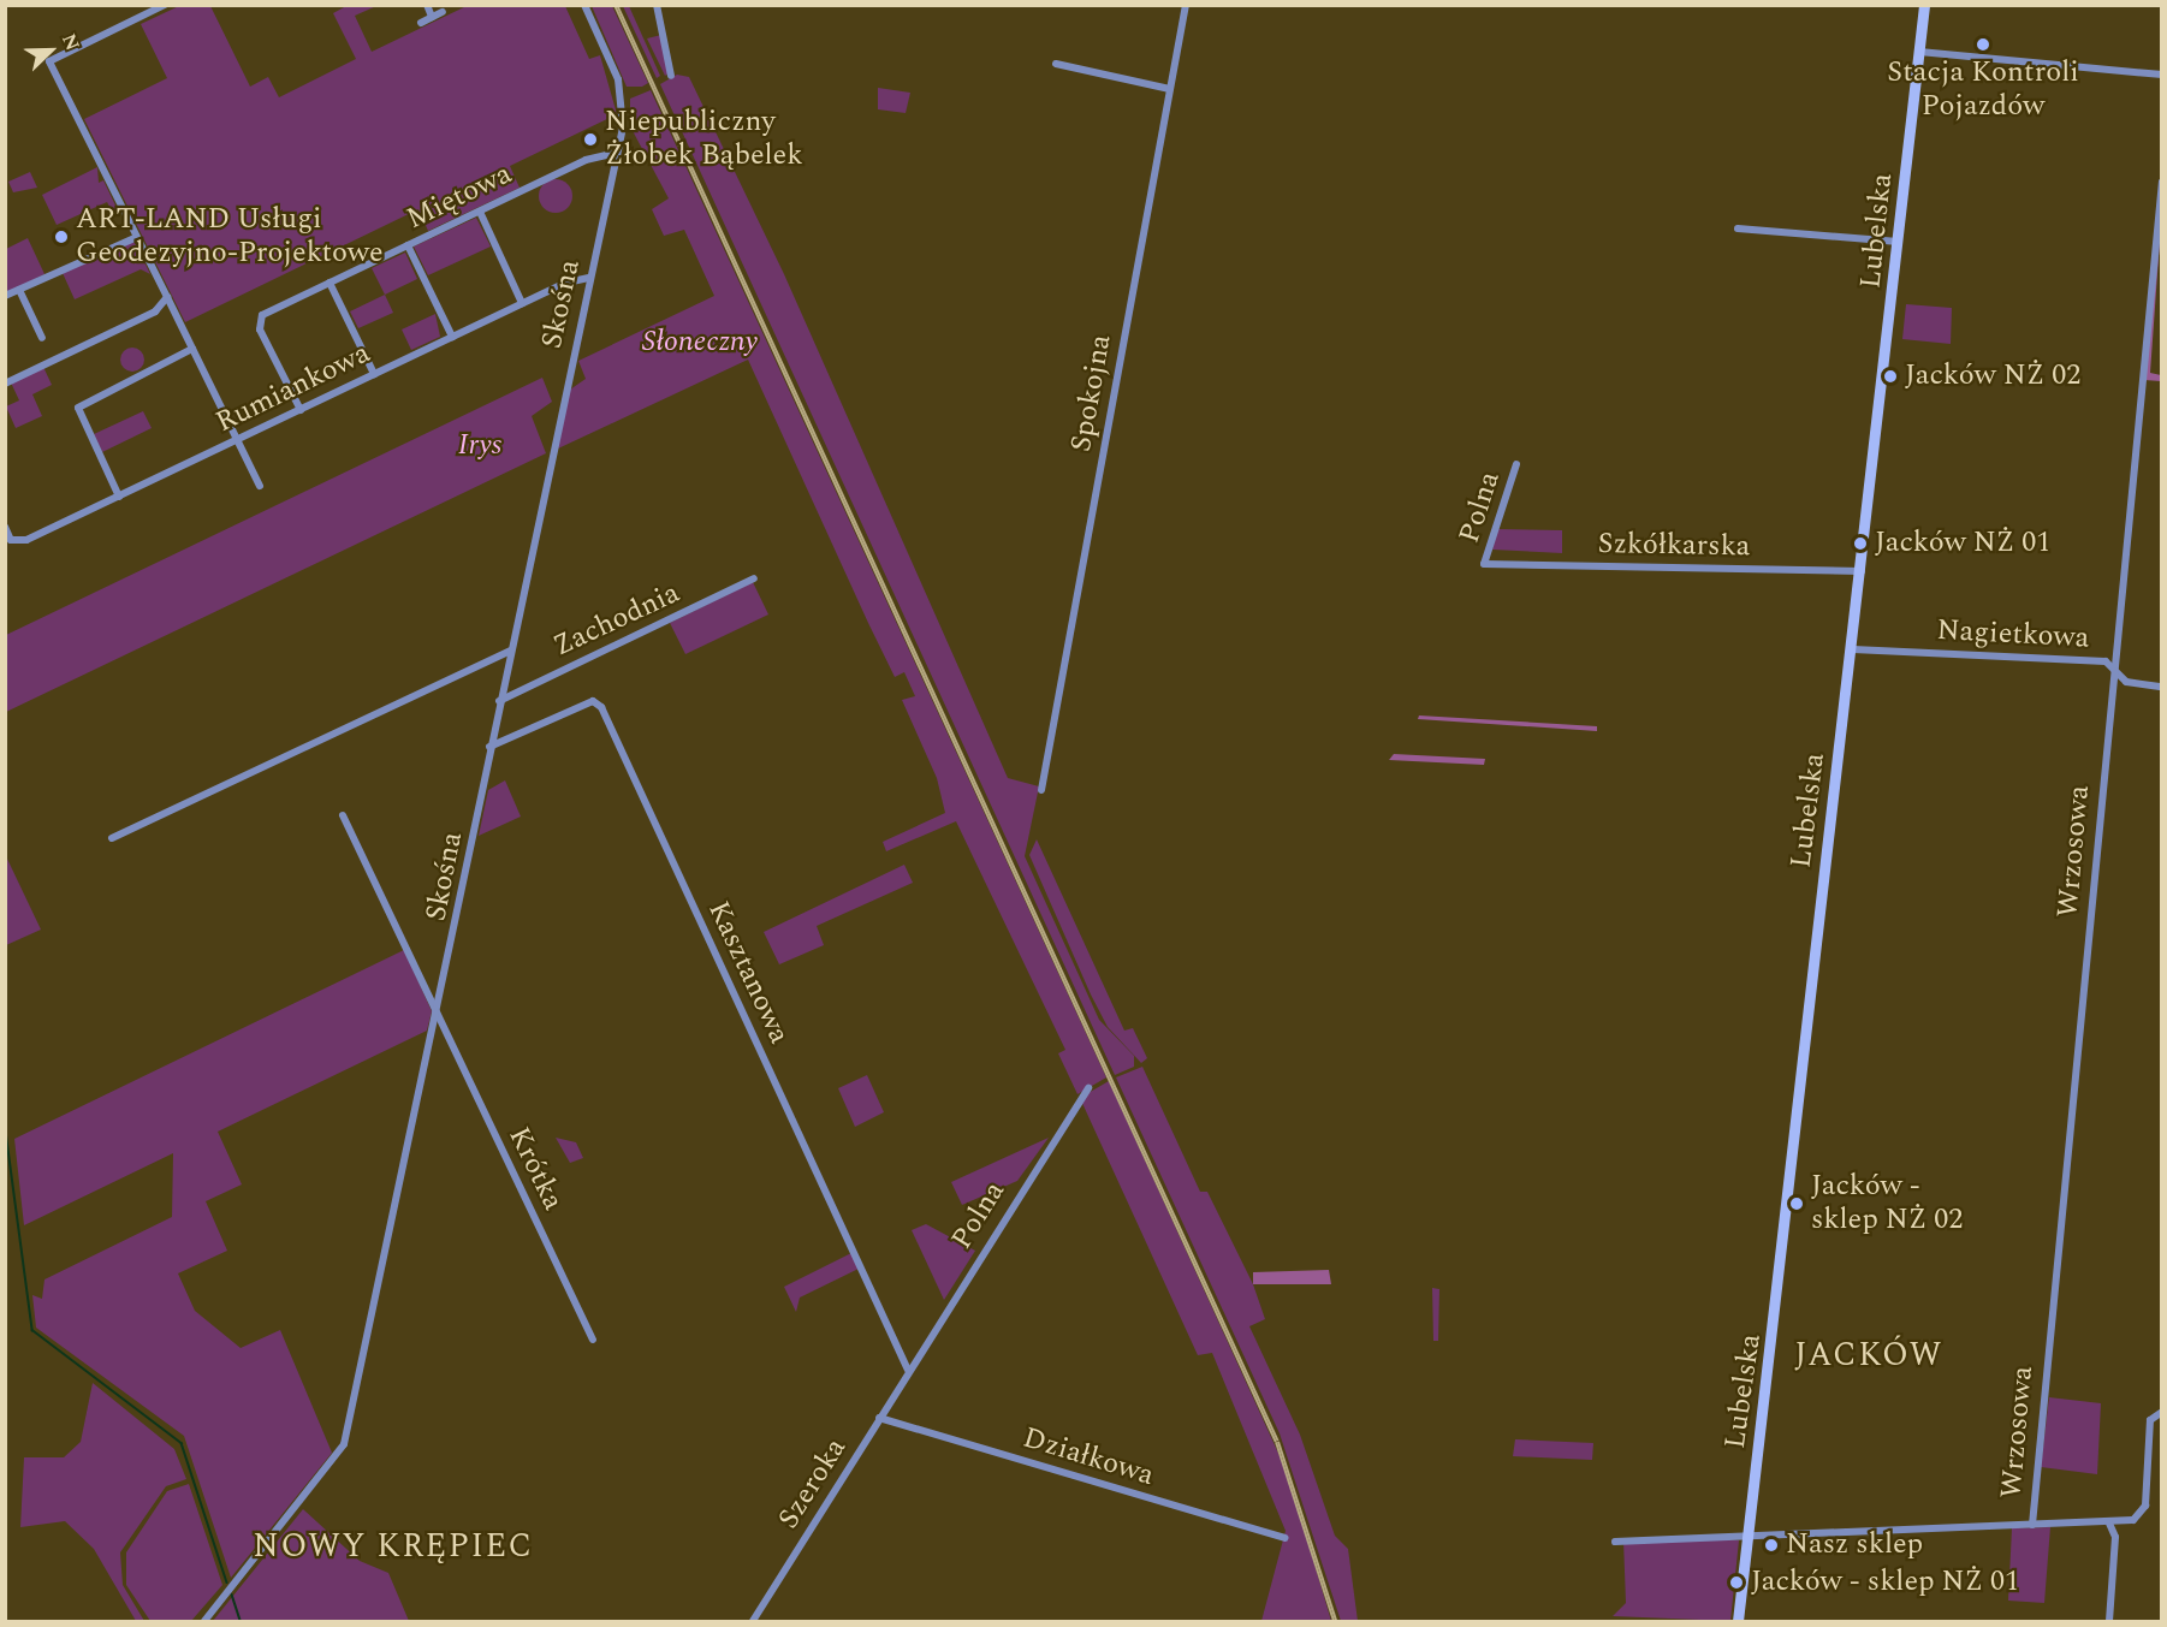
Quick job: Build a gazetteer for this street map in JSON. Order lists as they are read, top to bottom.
{
  "streets": {
    "main road": ["Lubelska"],
    "street": [
      "Miętowa",
      "Skośna",
      "Rumiankowa",
      "Spokojna",
      "Polna",
      "Szkółkarska",
      "Zachodnia",
      "Nagietkowa",
      "Wrzosowa",
      "Kasztanowa",
      "Krótka",
      "Działkowa",
      "Szeroka"
    ]
  },
  "crossings": [
    ["Miętowa", "Skośna"],
    ["Miętowa", "Rumiankowa"],
    ["Lubelska", "Szkółkarska"],
    ["Lubelska", "Nagietkowa"],
    ["Skośna", "Rumiankowa"],
    ["Skośna", "Zachodnia"],
    ["Skośna", "Kasztanowa"],
    ["Skośna", "Krótka"],
    ["Polna", "Szkółkarska"],
    ["Polna", "Kasztanowa"],
    ["Polna", "Szeroka"],
    ["Nagietkowa", "Wrzosowa"],
    ["Kasztanowa", "Szeroka"],
    ["Działkowa", "Szeroka"]
  ],
  "districts": ["JACKÓW", "NOWY KRĘPIEC"],
  "parks": ["Słoneczny", "Irys"],
  "places": [
    "Stacja Kontroli Pojazdów",
    "Niepubliczny Żłobek Bąbelek",
    "ART-LAND Usługi Geodezyjno-Projektowe",
    "Jacków NŻ 02",
    "Jacków NŻ 01",
    "Jacków - sklep NŻ 02",
    "Nasz sklep",
    "Jacków - sklep NŻ 01"
  ],
  "north": "top right"
}
